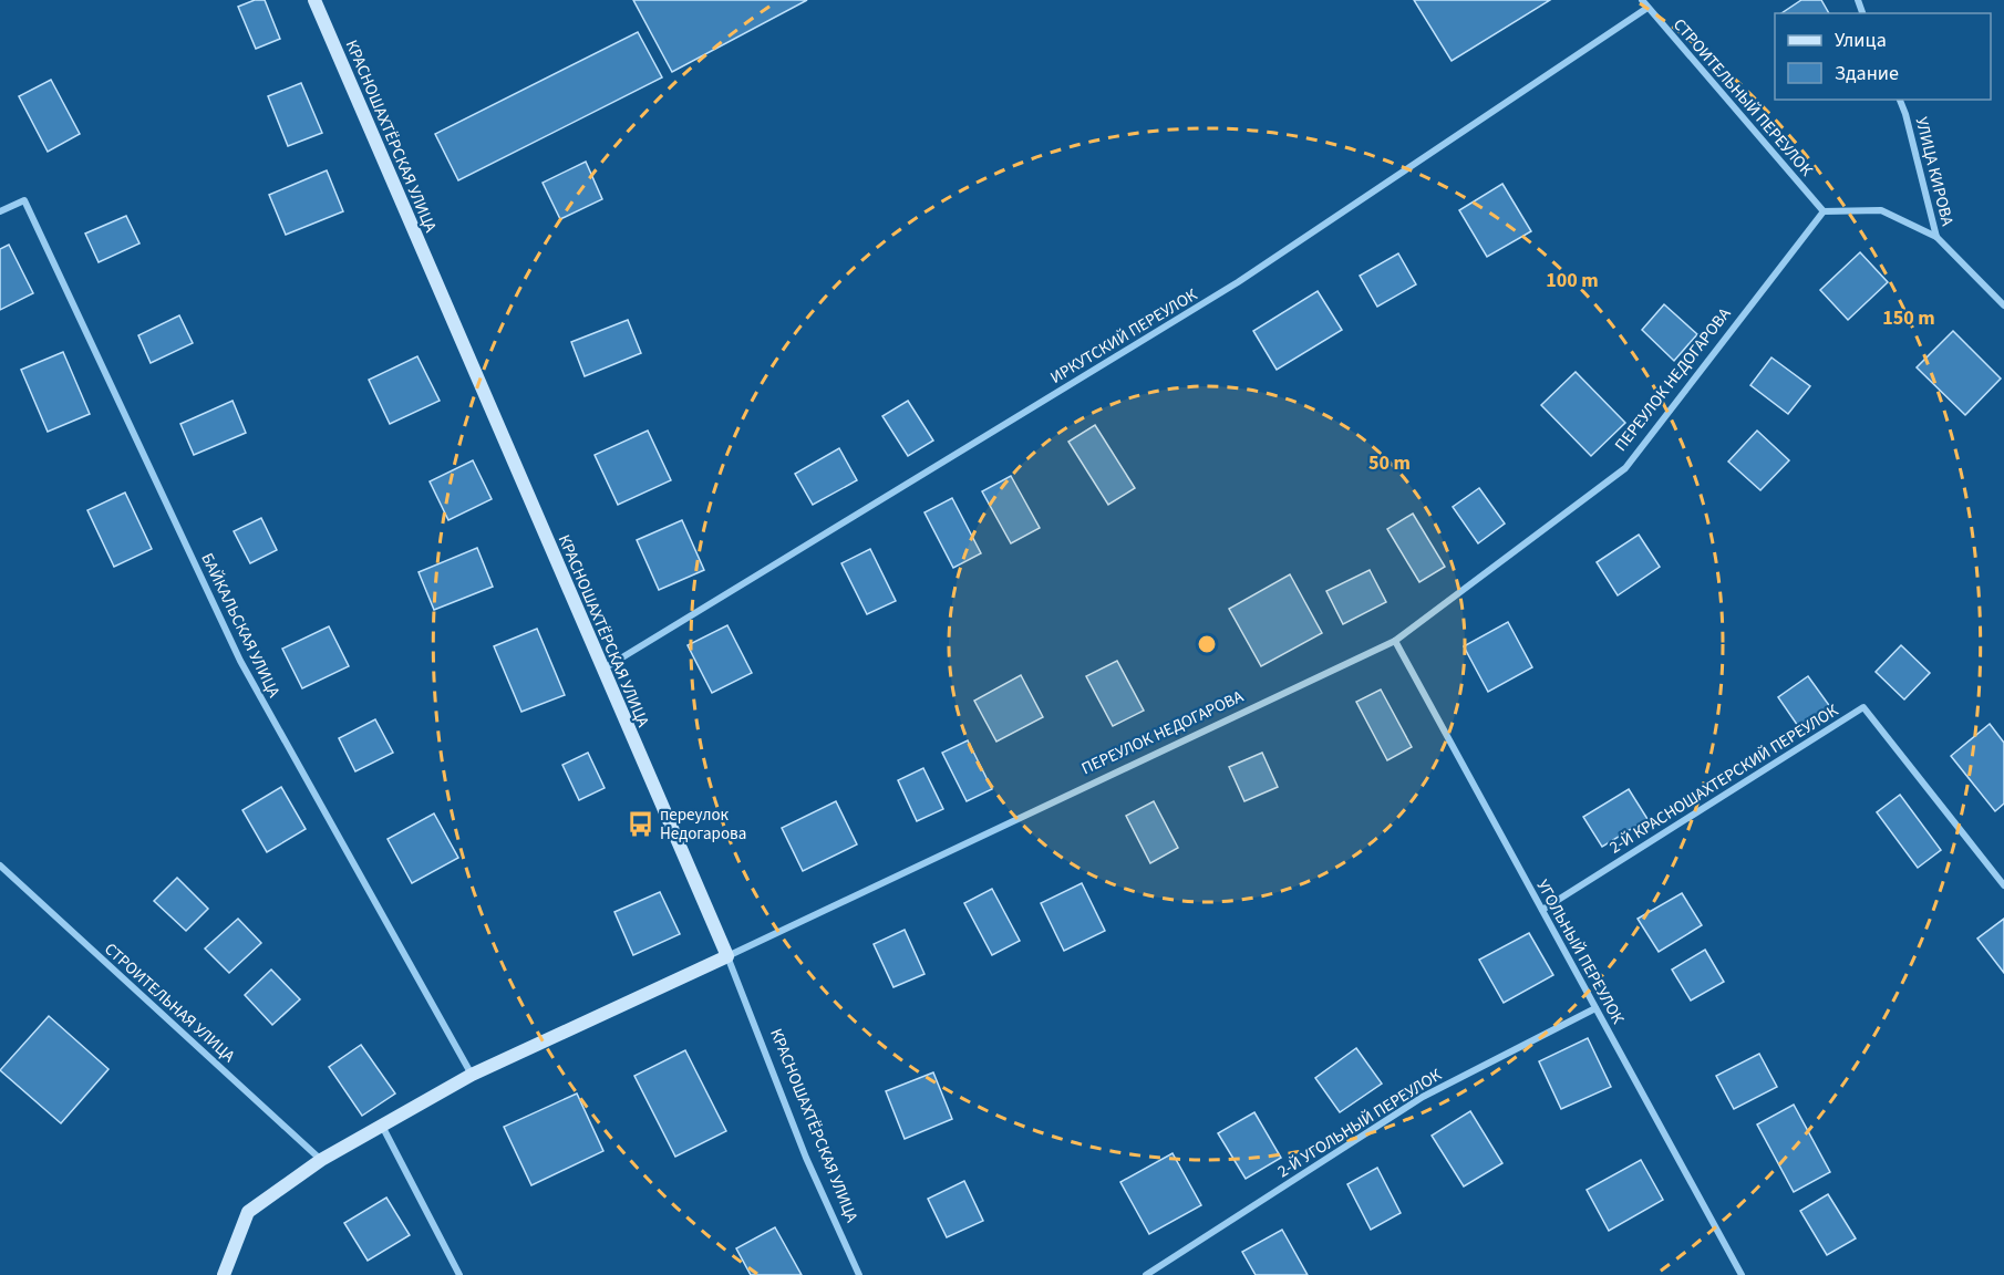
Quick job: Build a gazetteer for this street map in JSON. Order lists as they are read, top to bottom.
{
  "streets": {
    "street": [
      "СТРОИТЕЛЬНЫЙ ПЕРЕУЛОК",
      "КРАСНОШАХТЁРСКАЯ УЛИЦА",
      "УЛИЦА КИРОВА",
      "ИРКУТСКИЙ ПЕРЕУЛОК",
      "ПЕРЕУЛОК НЕДОГАРОВА",
      "БАЙКАЛЬСКАЯ УЛИЦА",
      "2-Й КРАСНОШАХТЕРСКИЙ ПЕРЕУЛОК",
      "УГОЛЬНЫЙ ПЕРЕУЛОК",
      "СТРОИТЕЛЬНАЯ УЛИЦА",
      "2-Й УГОЛЬНЫЙ ПЕРЕУЛОК"
    ]
  },
  "crossings": [
    ["СТРОИТЕЛЬНЫЙ ПЕРЕУЛОК", "ИРКУТСКИЙ ПЕРЕУЛОК"],
    ["СТРОИТЕЛЬНЫЙ ПЕРЕУЛОК", "ПЕРЕУЛОК НЕДОГАРОВА"],
    ["КРАСНОШАХТЁРСКАЯ УЛИЦА", "ИРКУТСКИЙ ПЕРЕУЛОК"],
    ["КРАСНОШАХТЁРСКАЯ УЛИЦА", "ПЕРЕУЛОК НЕДОГАРОВА"],
    ["ПЕРЕУЛОК НЕДОГАРОВА", "БАЙКАЛЬСКАЯ УЛИЦА"],
    ["ПЕРЕУЛОК НЕДОГАРОВА", "УГОЛЬНЫЙ ПЕРЕУЛОК"],
    ["ПЕРЕУЛОК НЕДОГАРОВА", "СТРОИТЕЛЬНАЯ УЛИЦА"],
    ["2-Й КРАСНОШАХТЕРСКИЙ ПЕРЕУЛОК", "УГОЛЬНЫЙ ПЕРЕУЛОК"],
    ["УГОЛЬНЫЙ ПЕРЕУЛОК", "2-Й УГОЛЬНЫЙ ПЕРЕУЛОК"]
  ],
  "places": {
    "bus stop": ["переулок Недогарова"]
  },
  "legend": ["Улица", "Здание"],
  "rings": ["100 m", "150 m", "50 m"]
}
